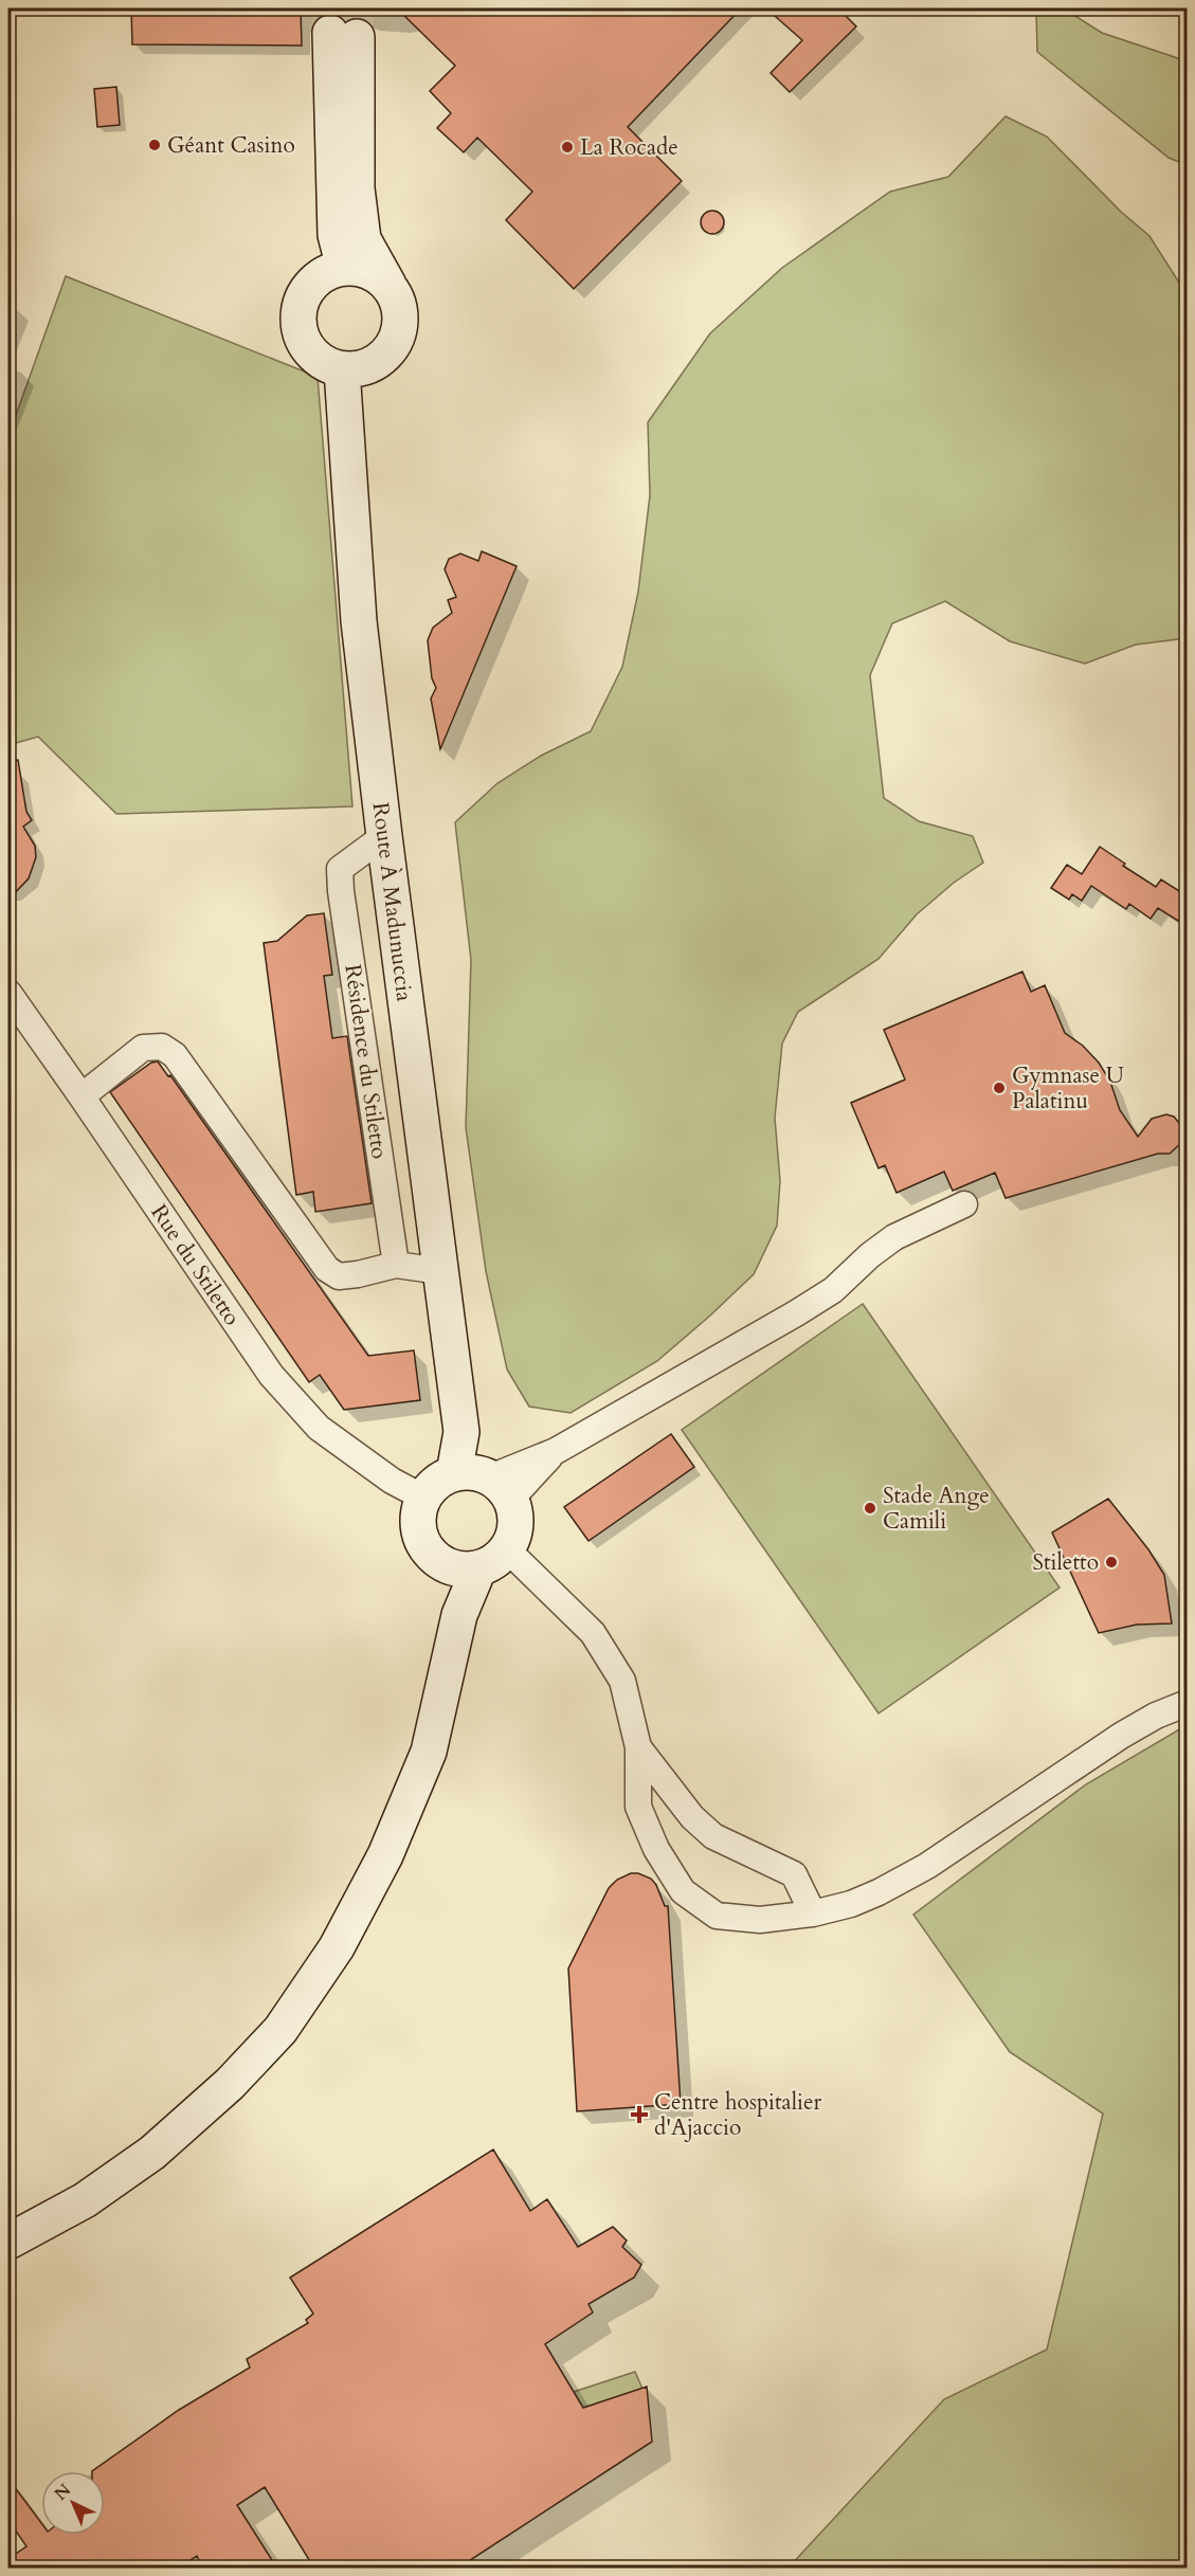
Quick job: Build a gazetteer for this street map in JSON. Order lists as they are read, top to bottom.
{
  "streets": {
    "main road": ["Route À Madunuccia"],
    "street": ["Résidence du Stiletto", "Rue du Stiletto"]
  },
  "crossings": [
    ["Route À Madunuccia", "Résidence du Stiletto"],
    ["Route À Madunuccia", "Rue du Stiletto"]
  ],
  "places": {
    "other": [
      "Géant Casino",
      "La Rocade",
      "Gymnase U Palatinu",
      "Stade Ange Camili",
      "Stiletto"
    ],
    "health": ["Centre hospitalier d'Ajaccio"]
  },
  "north": "top left"
}
